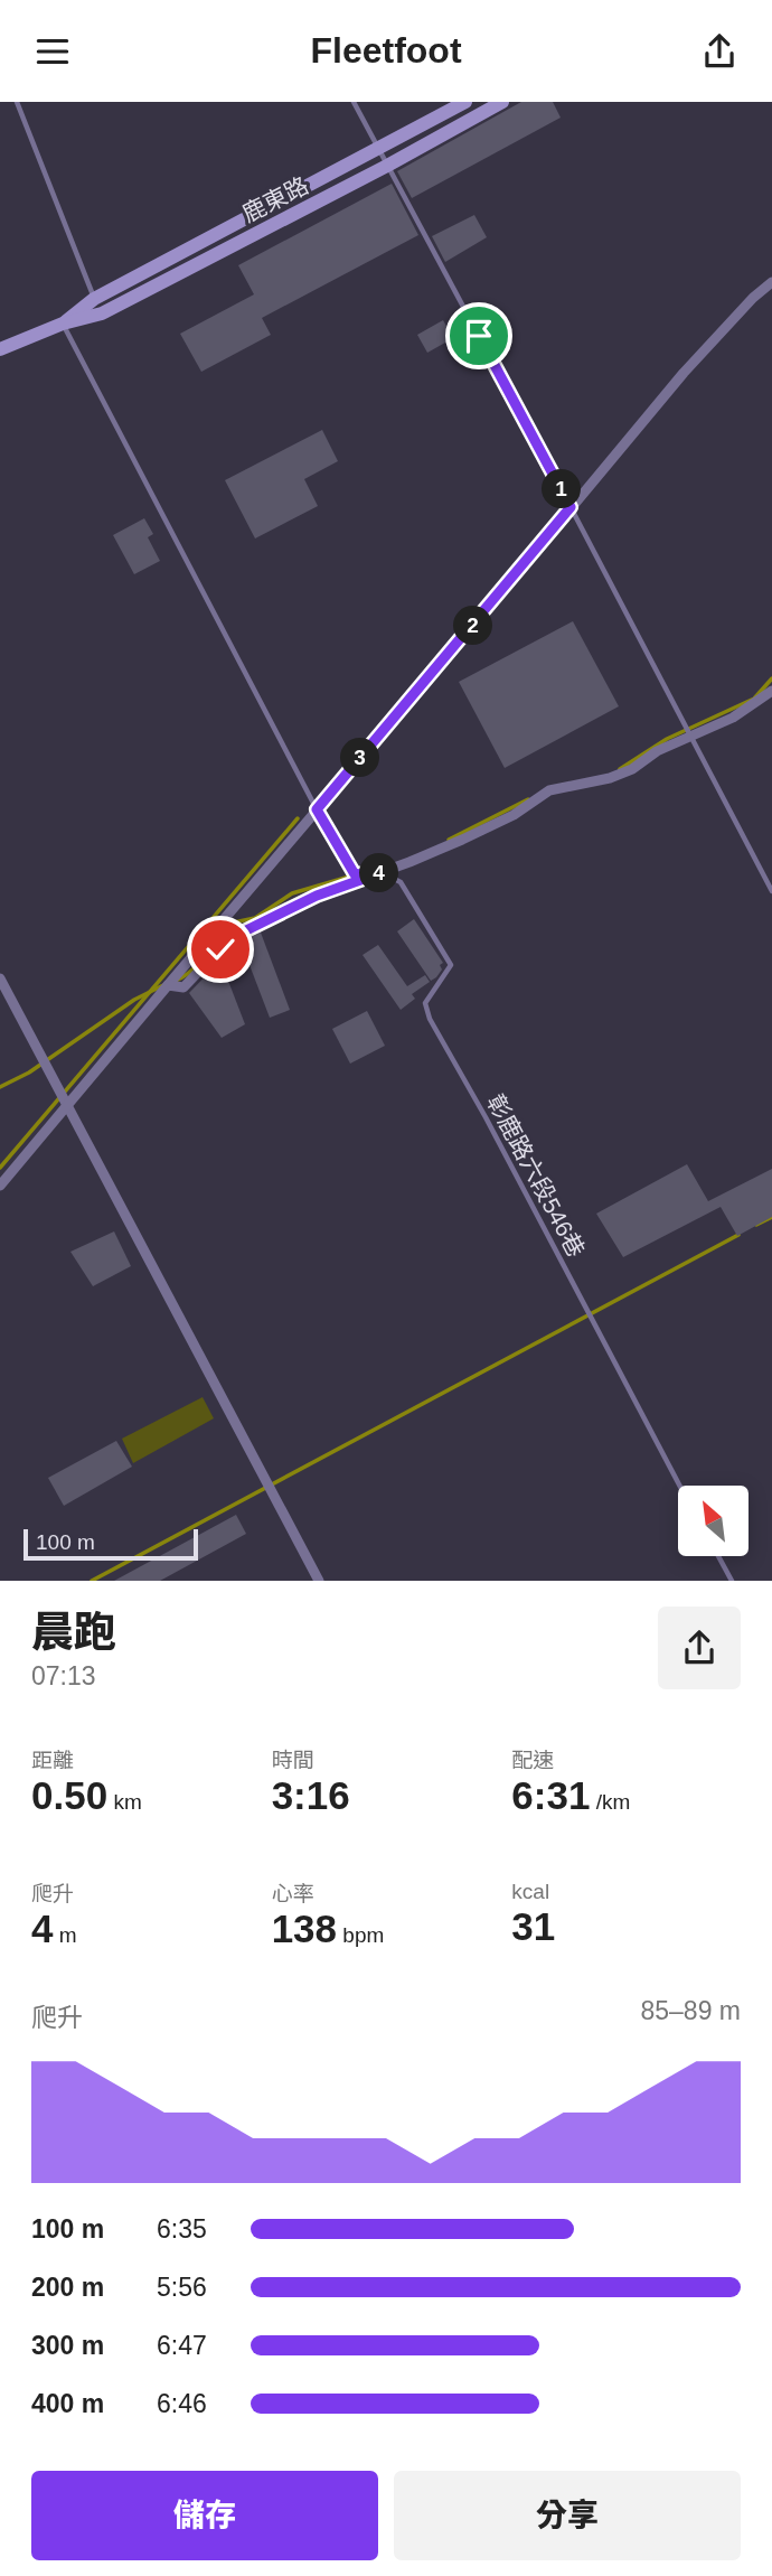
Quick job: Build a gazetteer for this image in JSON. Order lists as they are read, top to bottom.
{
  "streets": {
    "street": ["鹿東路"],
    "lane": ["彰鹿路六段546巷"]
  },
  "scale_bar": "100 m",
  "north": "top left",
  "page": {
    "header": "Fleetfoot",
    "pins": [
      "1",
      "2",
      "3",
      "4"
    ],
    "scale": "100 m",
    "heading": ["晨跑", "07:13"],
    "stats": [
      ["距離", "0.50 km"],
      ["時間", "3:16"],
      ["配速", "6:31 /km"],
      ["爬升", "4 m"],
      ["心率", "138 bpm"],
      ["kcal", "31"]
    ],
    "chart": ["爬升", "85–89 m"],
    "list": [
      {
        "name": "100 m",
        "note": "6:35"
      },
      {
        "name": "200 m",
        "note": "5:56"
      },
      {
        "name": "300 m",
        "note": "6:47"
      },
      {
        "name": "400 m",
        "note": "6:46"
      }
    ],
    "buttons": ["儲存", "分享"]
  }
}
